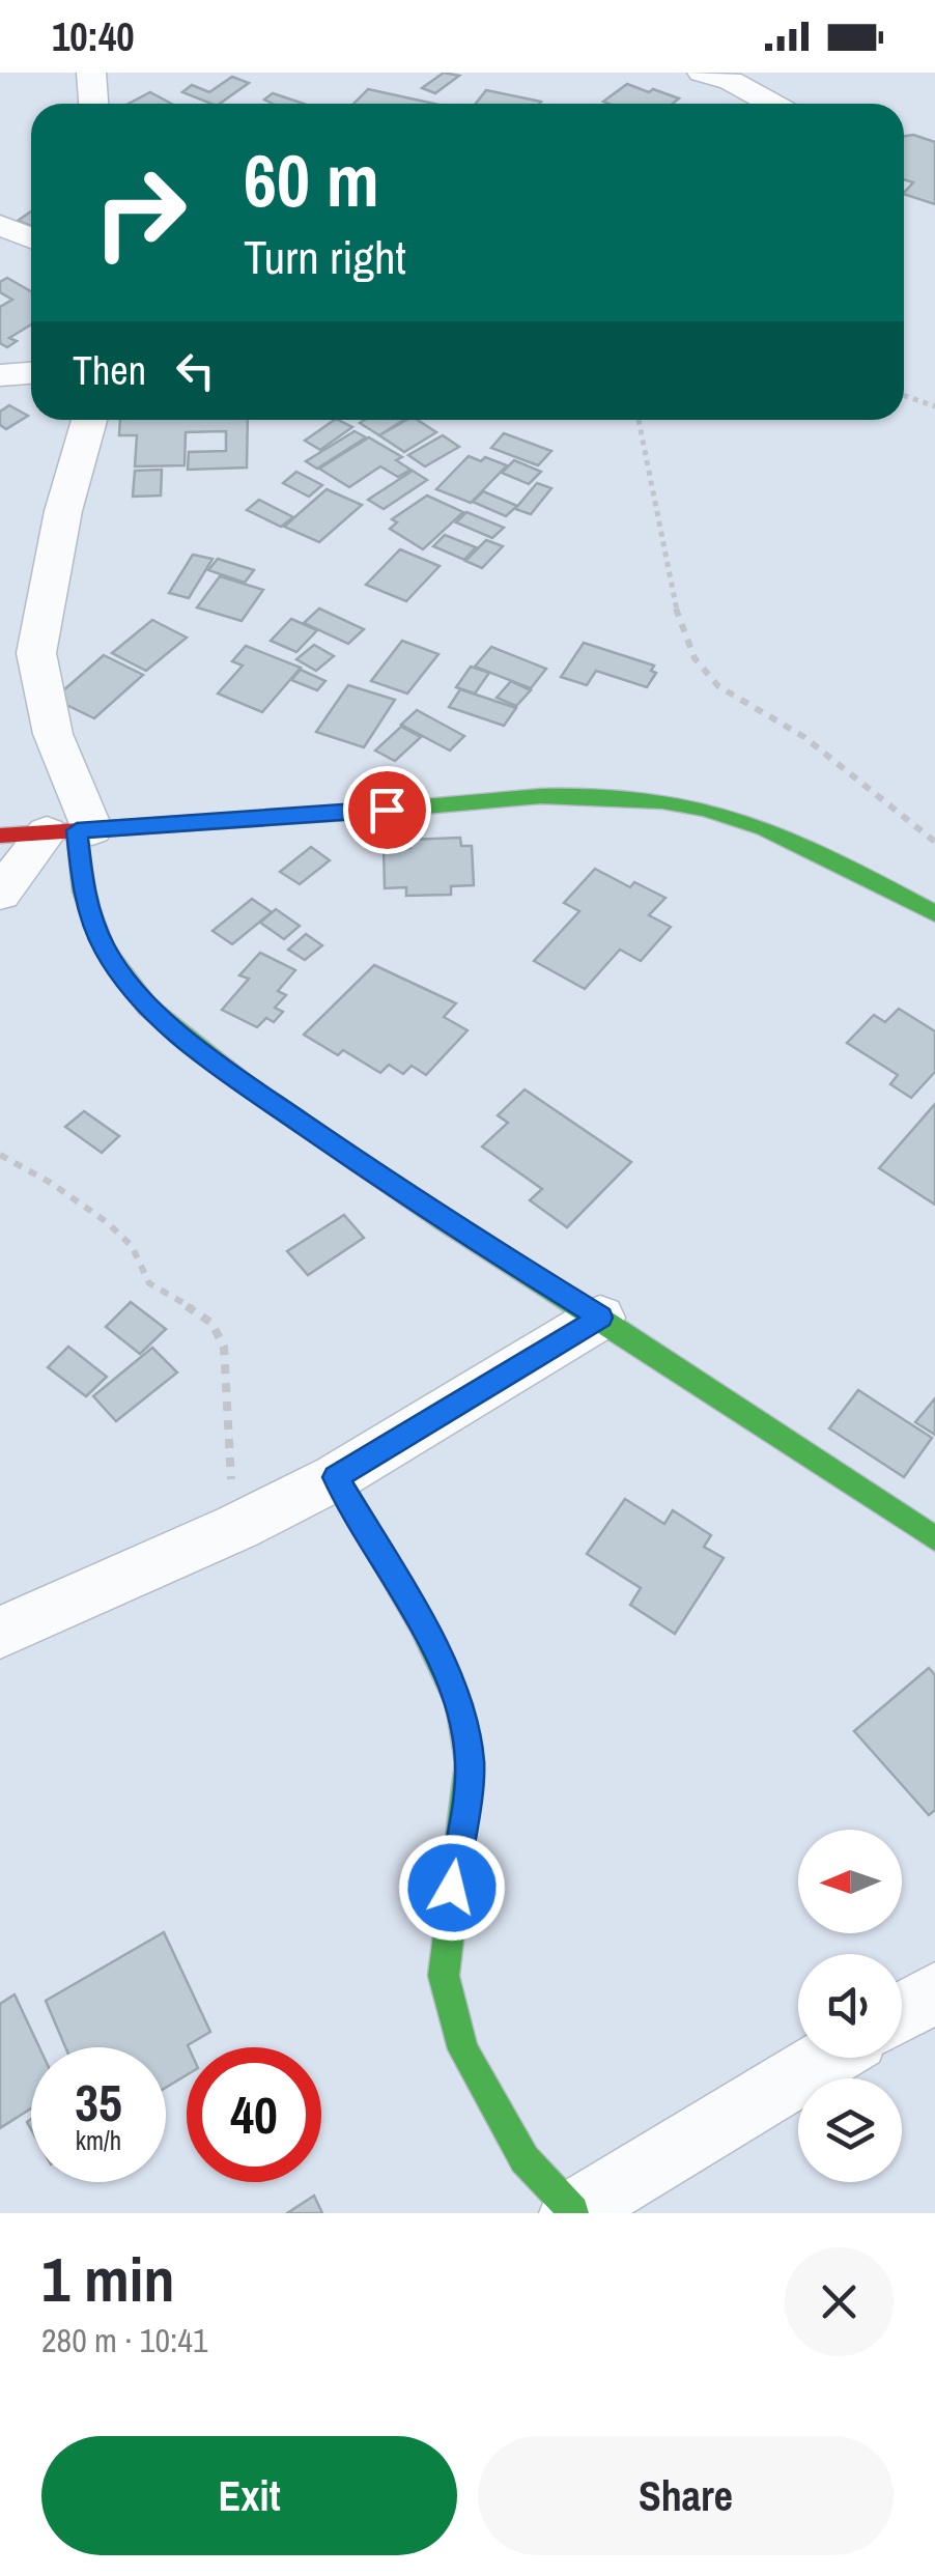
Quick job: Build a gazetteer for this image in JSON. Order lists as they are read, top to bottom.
{
  "north": "left",
  "page": {
    "status": "10:40",
    "turn": ["60 m", "Turn right"],
    "then": "Then",
    "speed": "35 km/h",
    "limit": "40",
    "heading": ["1 min", "280 m · 10:41"],
    "buttons": ["Exit", "Share"]
  }
}
